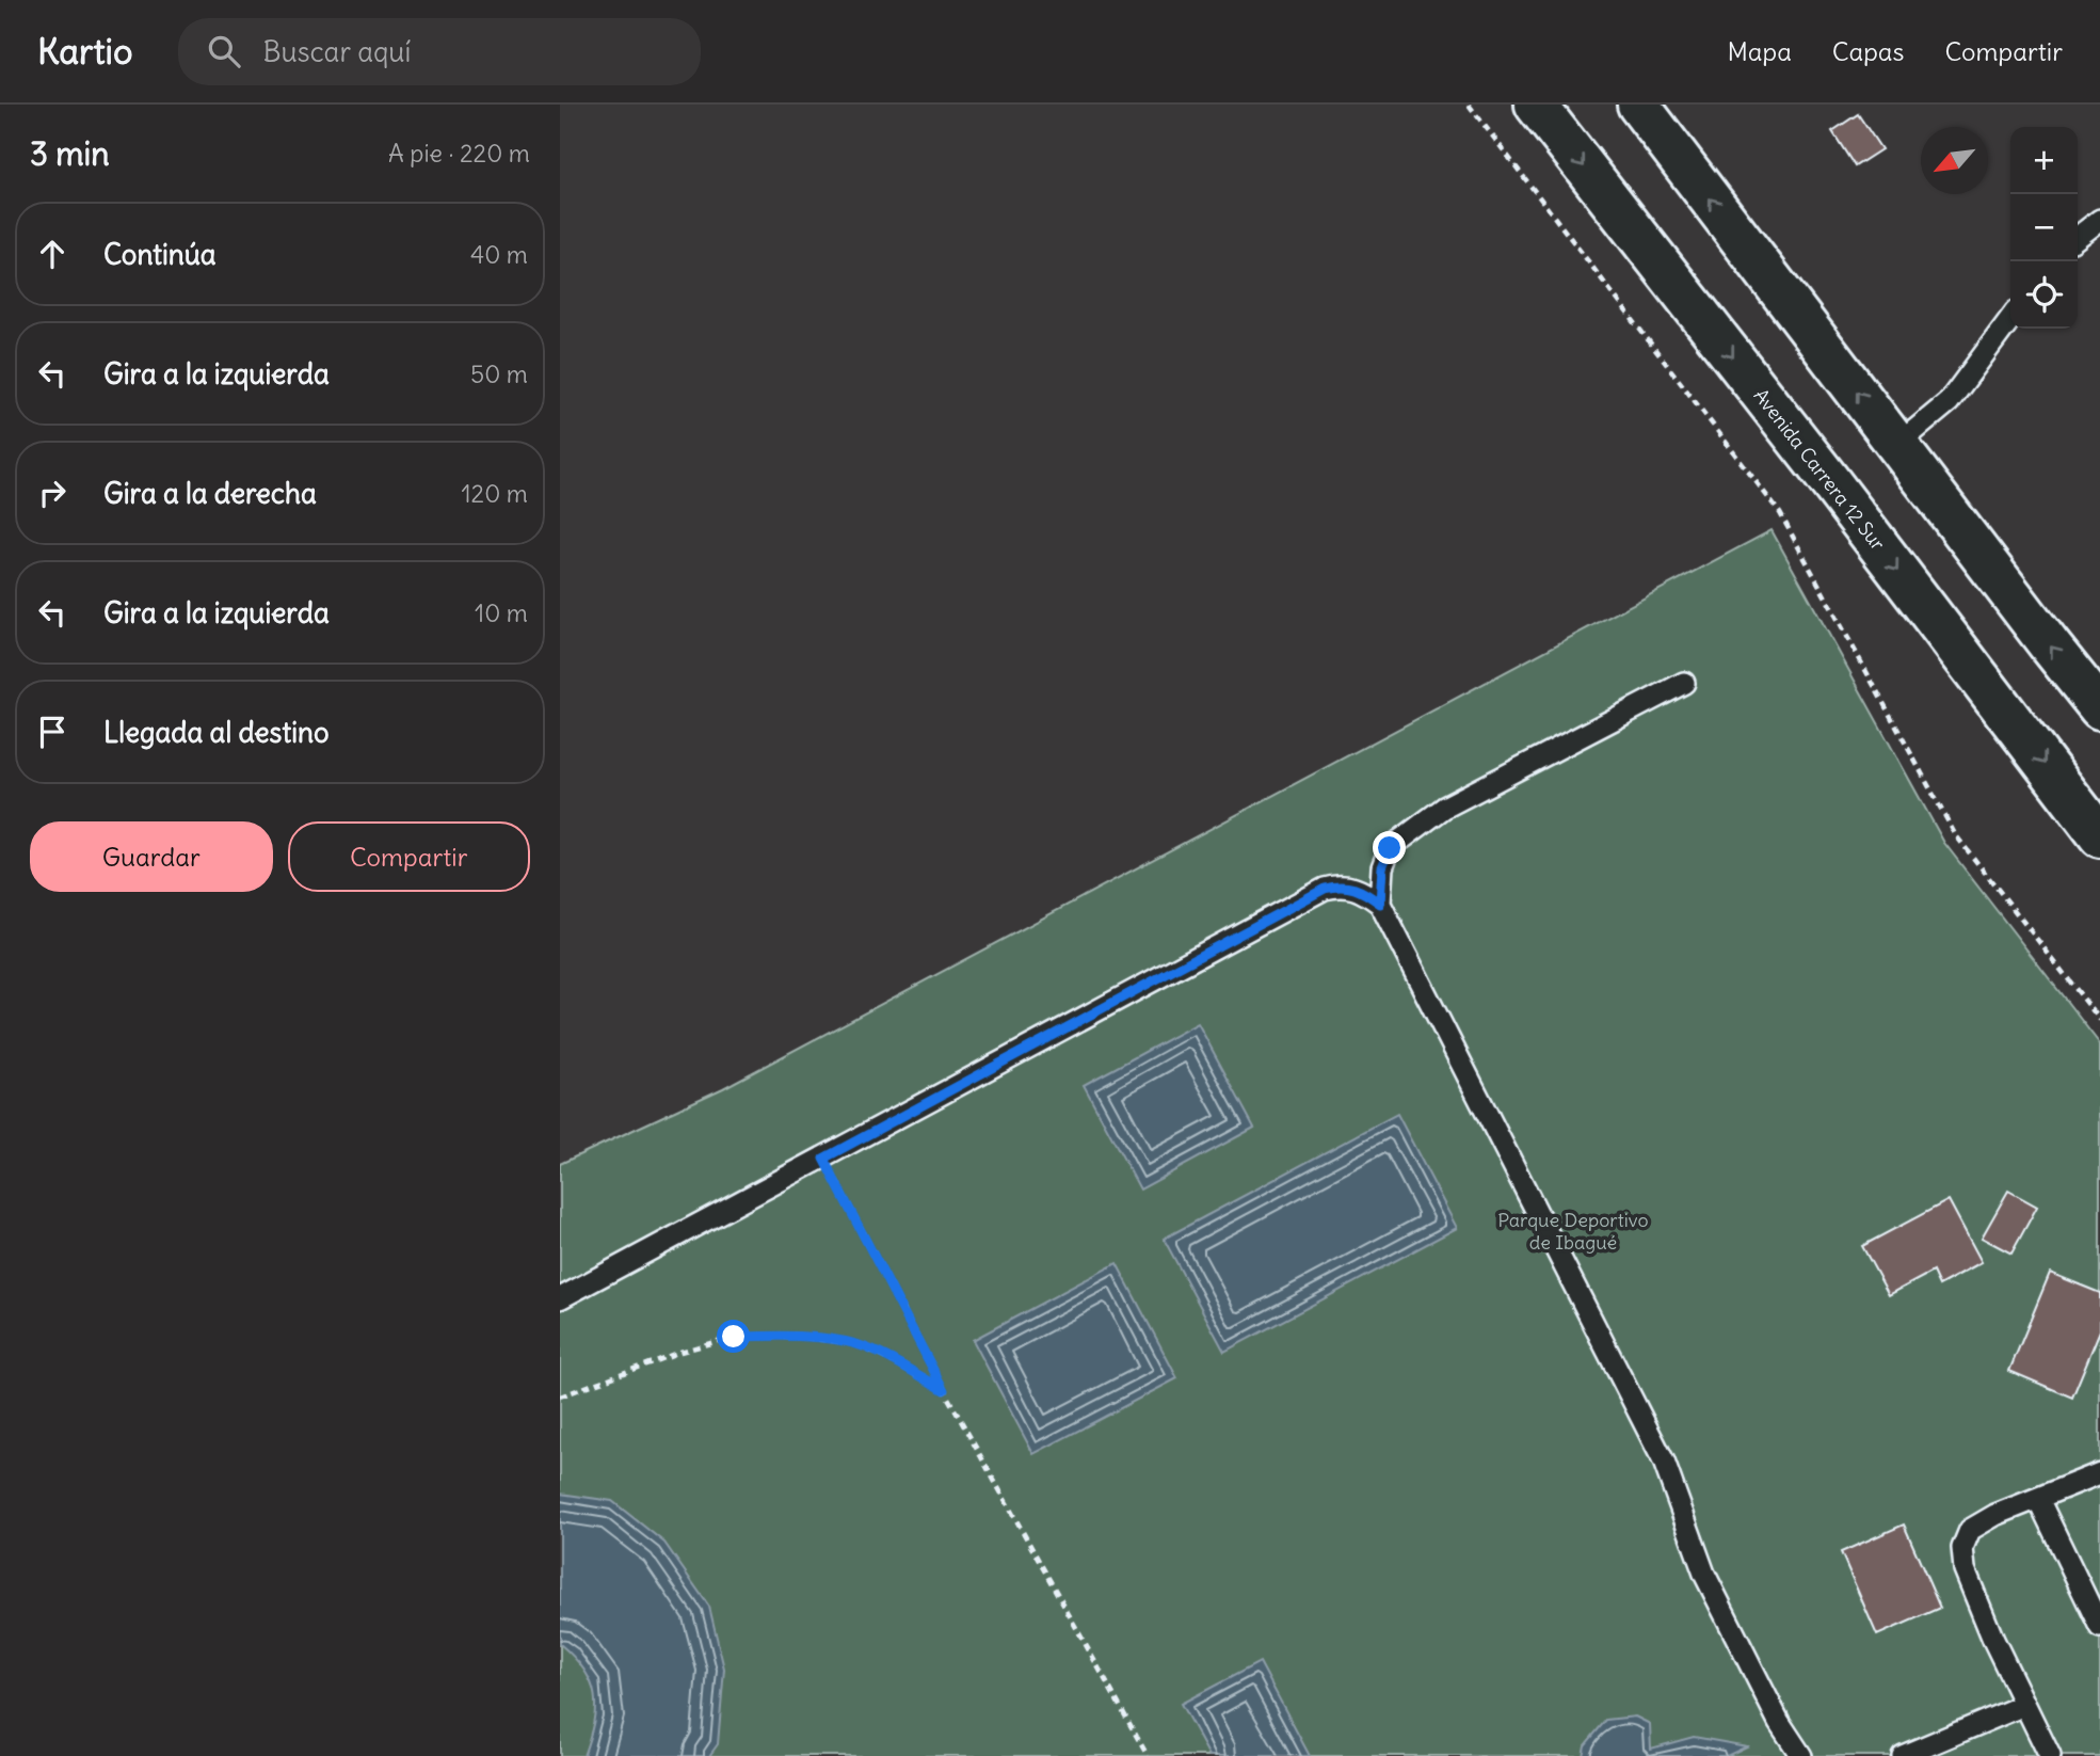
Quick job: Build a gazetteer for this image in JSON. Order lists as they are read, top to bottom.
{
  "streets": {
    "street": ["Avenida Carrera 12 Sur"]
  },
  "parks": ["Parque Deportivo de Ibagué"],
  "north": "bottom left",
  "page": {
    "header": "Kartio",
    "search": "Buscar aquí",
    "nav": ["Mapa", "Capas", "Compartir"],
    "heading": ["3 min", "A pie · 220 m"],
    "map_buttons": ["+", "−"],
    "list": [
      ["Continúa", "40 m"],
      ["Gira a la izquierda", "50 m"],
      ["Gira a la derecha", "120 m"],
      ["Gira a la izquierda", "10 m"],
      "Llegada al destino"
    ],
    "buttons": ["Guardar", "Compartir"]
  }
}
